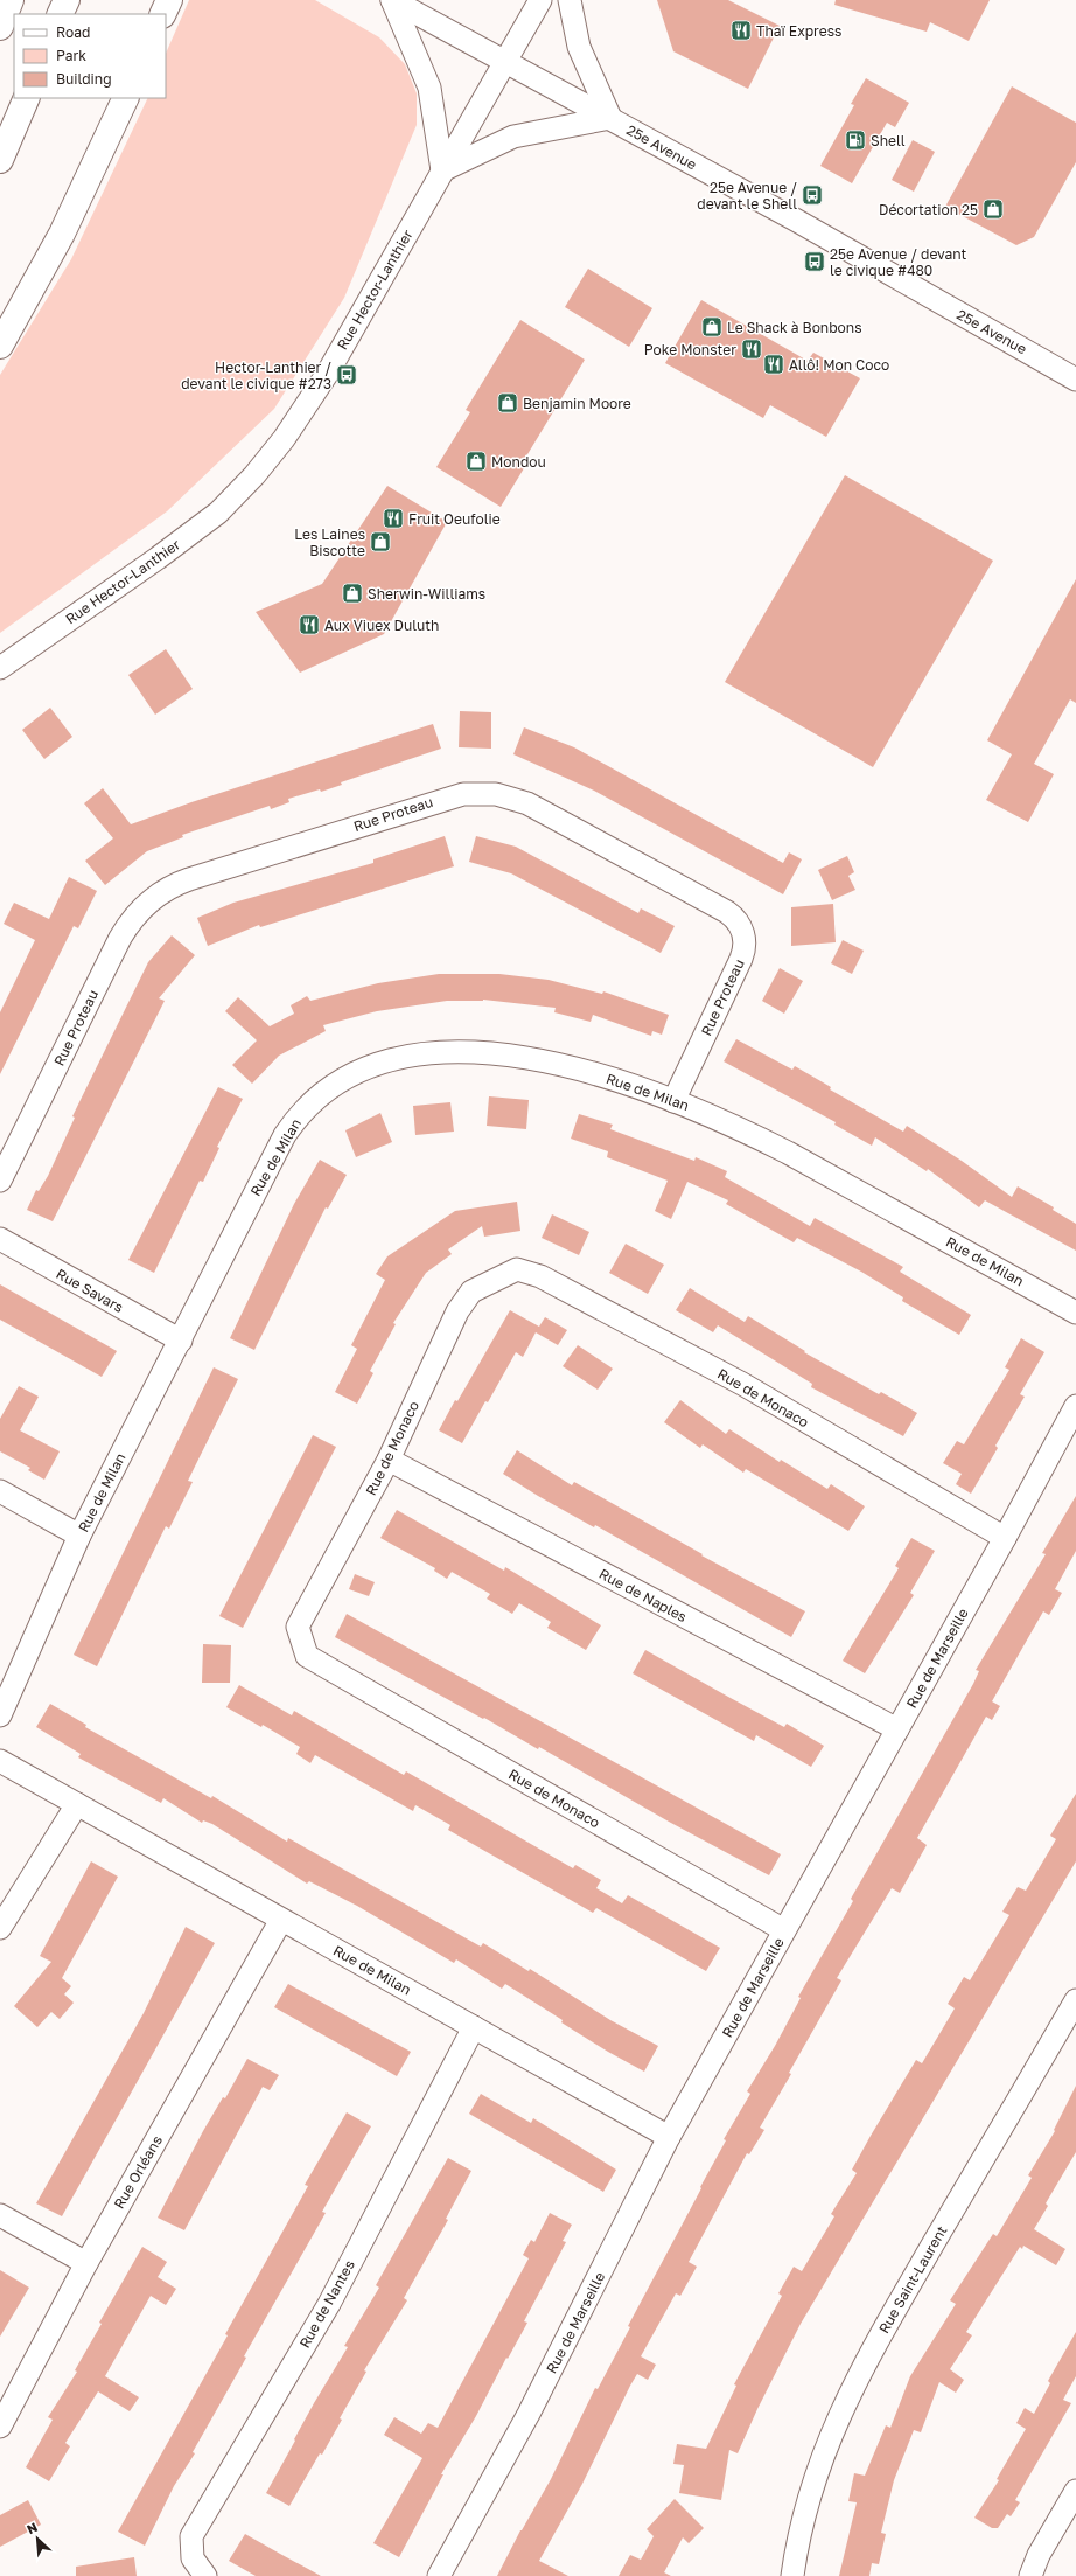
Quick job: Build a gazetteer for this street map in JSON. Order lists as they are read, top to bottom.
{
  "streets": {
    "street": [
      "25e Avenue",
      "Rue Hector-Lanthier",
      "Rue Proteau",
      "Rue de Milan",
      "Rue Savars",
      "Rue de Monaco",
      "Rue de Naples",
      "Rue de Marseille",
      "Rue Orléans",
      "Rue Saint-Laurent",
      "Rue de Nantes"
    ]
  },
  "crossings": [
    ["25e Avenue", "Rue Hector-Lanthier"],
    ["Rue Proteau", "Rue de Milan"],
    ["Rue de Milan", "Rue Savars"],
    ["Rue de Milan", "Rue de Marseille"],
    ["Rue de Milan", "Rue Orléans"],
    ["Rue de Milan", "Rue de Nantes"],
    ["Rue de Monaco", "Rue de Naples"],
    ["Rue de Monaco", "Rue de Marseille"],
    ["Rue de Naples", "Rue de Marseille"]
  ],
  "places": {
    "restaurant": [
      "Thaï Express",
      "Poke Monster",
      "Allô! Mon Coco",
      "Fruit Oeufolie",
      "Aux Viuex Duluth"
    ],
    "fuel station": ["Shell"],
    "bus stop": ["25e Avenue / devant le Shell", "25e Avenue / devant le civique #480", "Hector-Lanthier / devant le civique #273"],
    "shop": [
      "Décortation 25",
      "Le Shack à Bonbons",
      "Benjamin Moore",
      "Mondou",
      "Les Laines Biscotte",
      "Sherwin-Williams"
    ]
  },
  "legend": ["Road", "Park", "Building"],
  "north": "top left"
}
